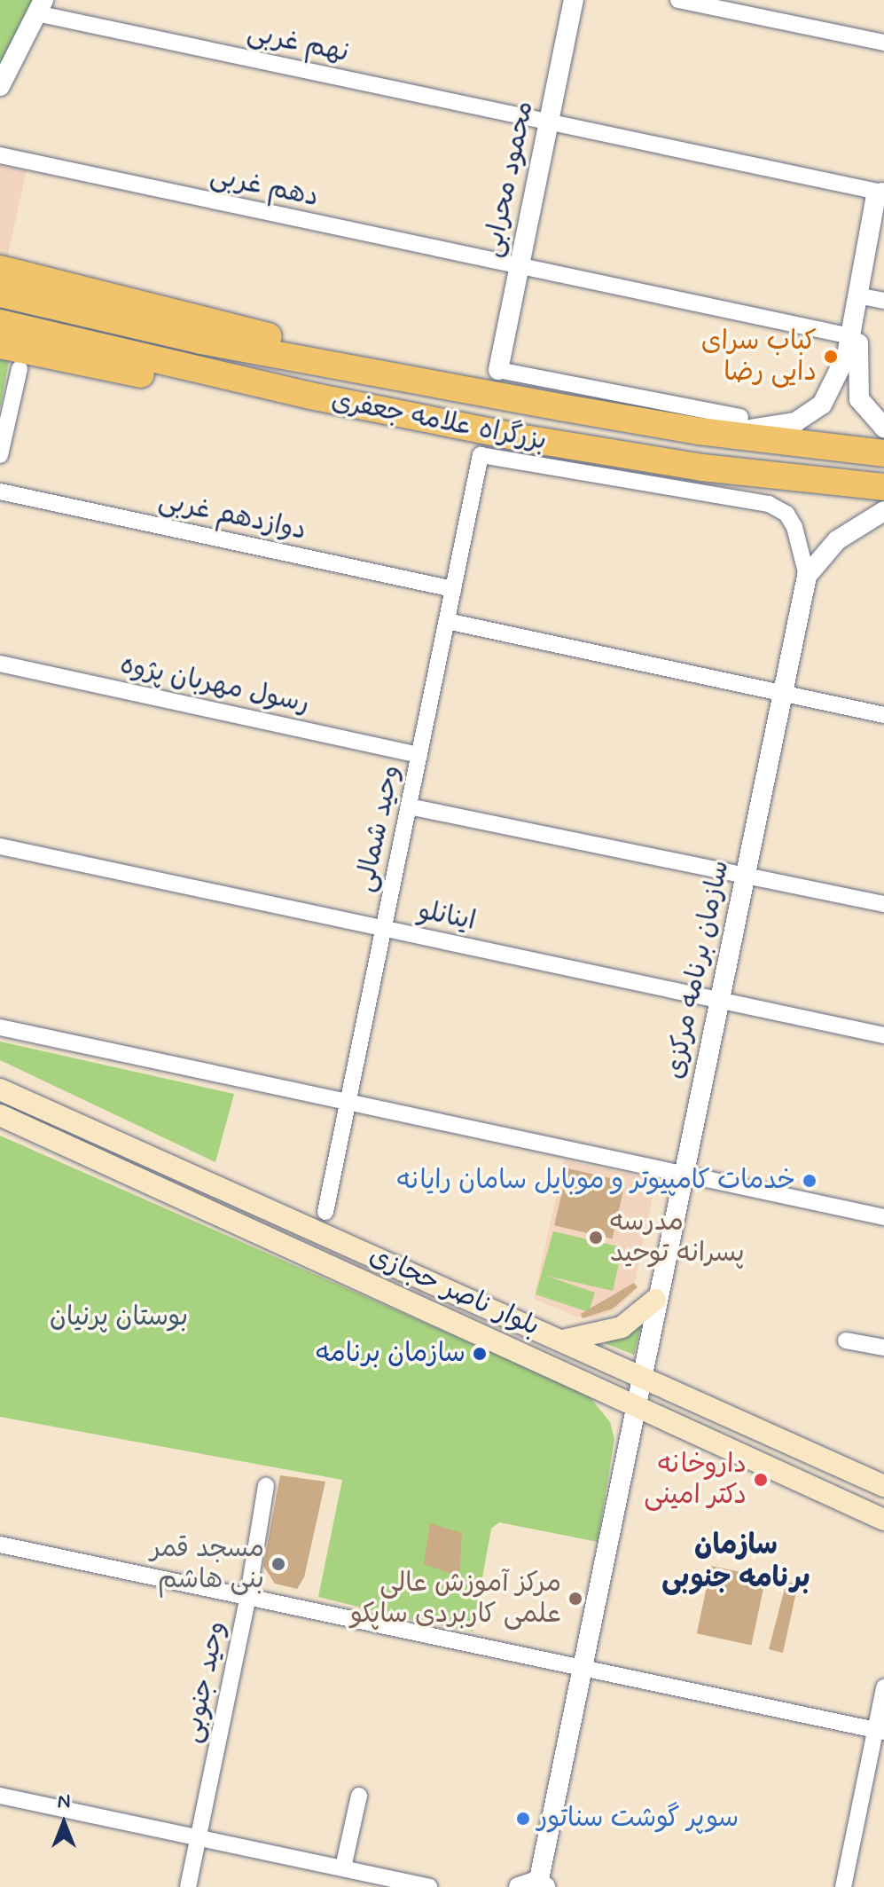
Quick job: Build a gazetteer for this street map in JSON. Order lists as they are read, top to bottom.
{
  "streets": {
    "highway": ["بزرگراه علامه جعفری"],
    "main road": ["بلوار ناصر حجازی"],
    "street": [
      "نهم غربی",
      "محمود محرابی",
      "دهم غربی",
      "دوازدهم غربی",
      "رسول مهربان پژوه",
      "وحید شمالی",
      "اینانلو",
      "سازمان برنامه مرکزی",
      "وحید جنوبی"
    ]
  },
  "crossings": [
    ["نهم غربی", "محمود محرابی"],
    ["محمود محرابی", "دهم غربی"],
    ["دوازدهم غربی", "وحید شمالی"],
    ["رسول مهربان پژوه", "وحید شمالی"],
    ["وحید شمالی", "اینانلو"],
    ["وحید شمالی", "سازمان برنامه مرکزی"],
    ["اینانلو", "سازمان برنامه مرکزی"],
    ["سازمان برنامه مرکزی", "بلوار ناصر حجازی"]
  ],
  "districts": ["سازمان برنامه جنوبی"],
  "parks": ["بوستان پرنیان"],
  "places": [
    "کباب سرای دایی رضا",
    "خدمات کامپیوتر و موبایل سامان رایانه",
    "مدرسه پسرانه توحید",
    "سازمان برنامه",
    "داروخانه دکتر امینی",
    "مسجد قمر بنی هاشم",
    "مرکز آموزش عالی علمی کاربردی ساپکو",
    "سوپر گوشت سناتور"
  ],
  "north": "top"
}
